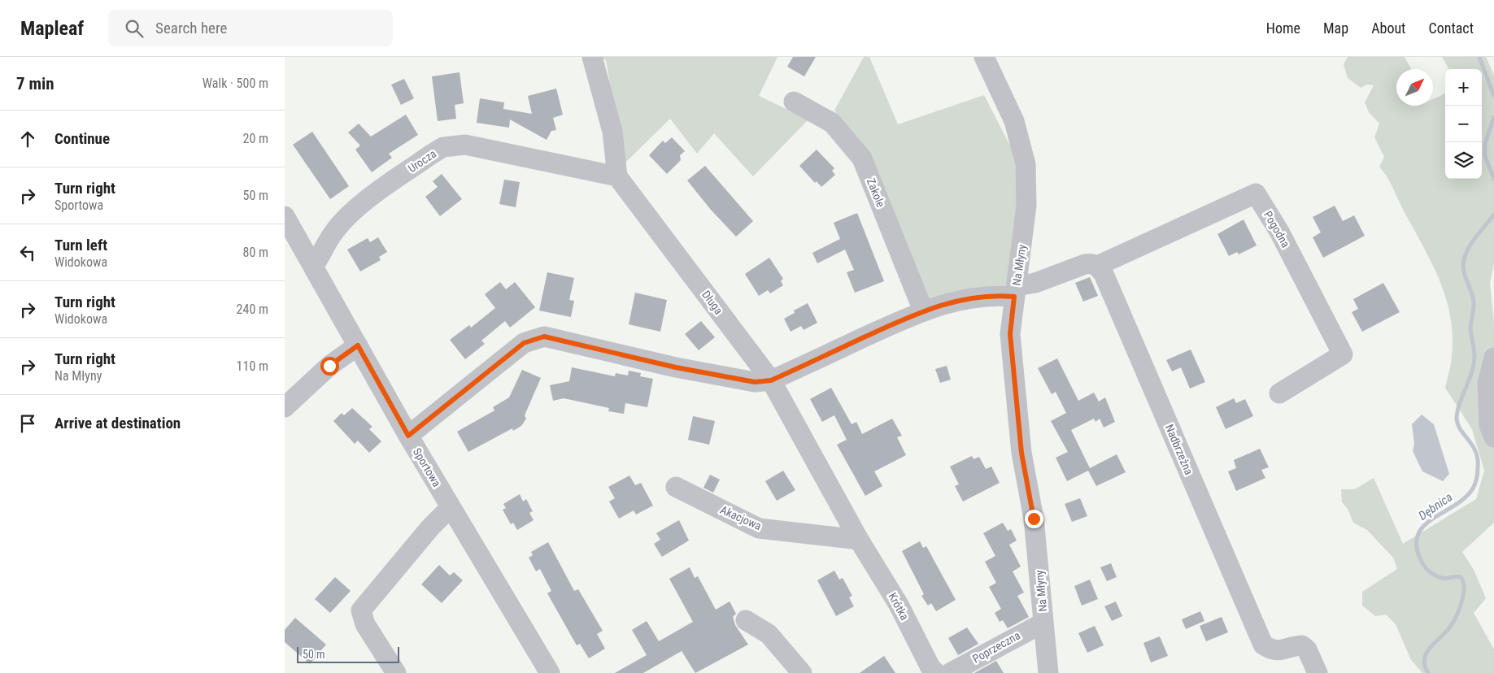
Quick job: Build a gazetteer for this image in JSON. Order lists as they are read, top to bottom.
{
  "streets": {
    "street": [
      "Urocza",
      "Zakole",
      "Pogodna",
      "Na Młyny",
      "Długa",
      "Nadbrzeżna",
      "Sportowa",
      "Akacjowa",
      "Krótka",
      "Poprzeczna"
    ]
  },
  "crossings": [
    ["Urocza", "Długa"],
    ["Urocza", "Sportowa"],
    ["Pogodna", "Nadbrzeżna"],
    ["Na Młyny", "Poprzeczna"],
    ["Długa", "Akacjowa"],
    ["Długa", "Krótka"],
    ["Akacjowa", "Krótka"]
  ],
  "water": ["Dębnica"],
  "scale_bar": "50 m",
  "north": "top right",
  "page": {
    "header": "Mapleaf",
    "search": "Search here",
    "nav": [
      "Home",
      "Map",
      "About",
      "Contact"
    ],
    "heading": ["7 min", "Walk · 500 m"],
    "map_buttons": ["+", "−"],
    "list": [
      ["Continue", "20 m"],
      ["Turn right", "Sportowa", "50 m"],
      ["Turn left", "Widokowa", "80 m"],
      ["Turn right", "Widokowa", "240 m"],
      ["Turn right", "Na Młyny", "110 m"],
      "Arrive at destination"
    ],
    "scale": "50 m"
  }
}
